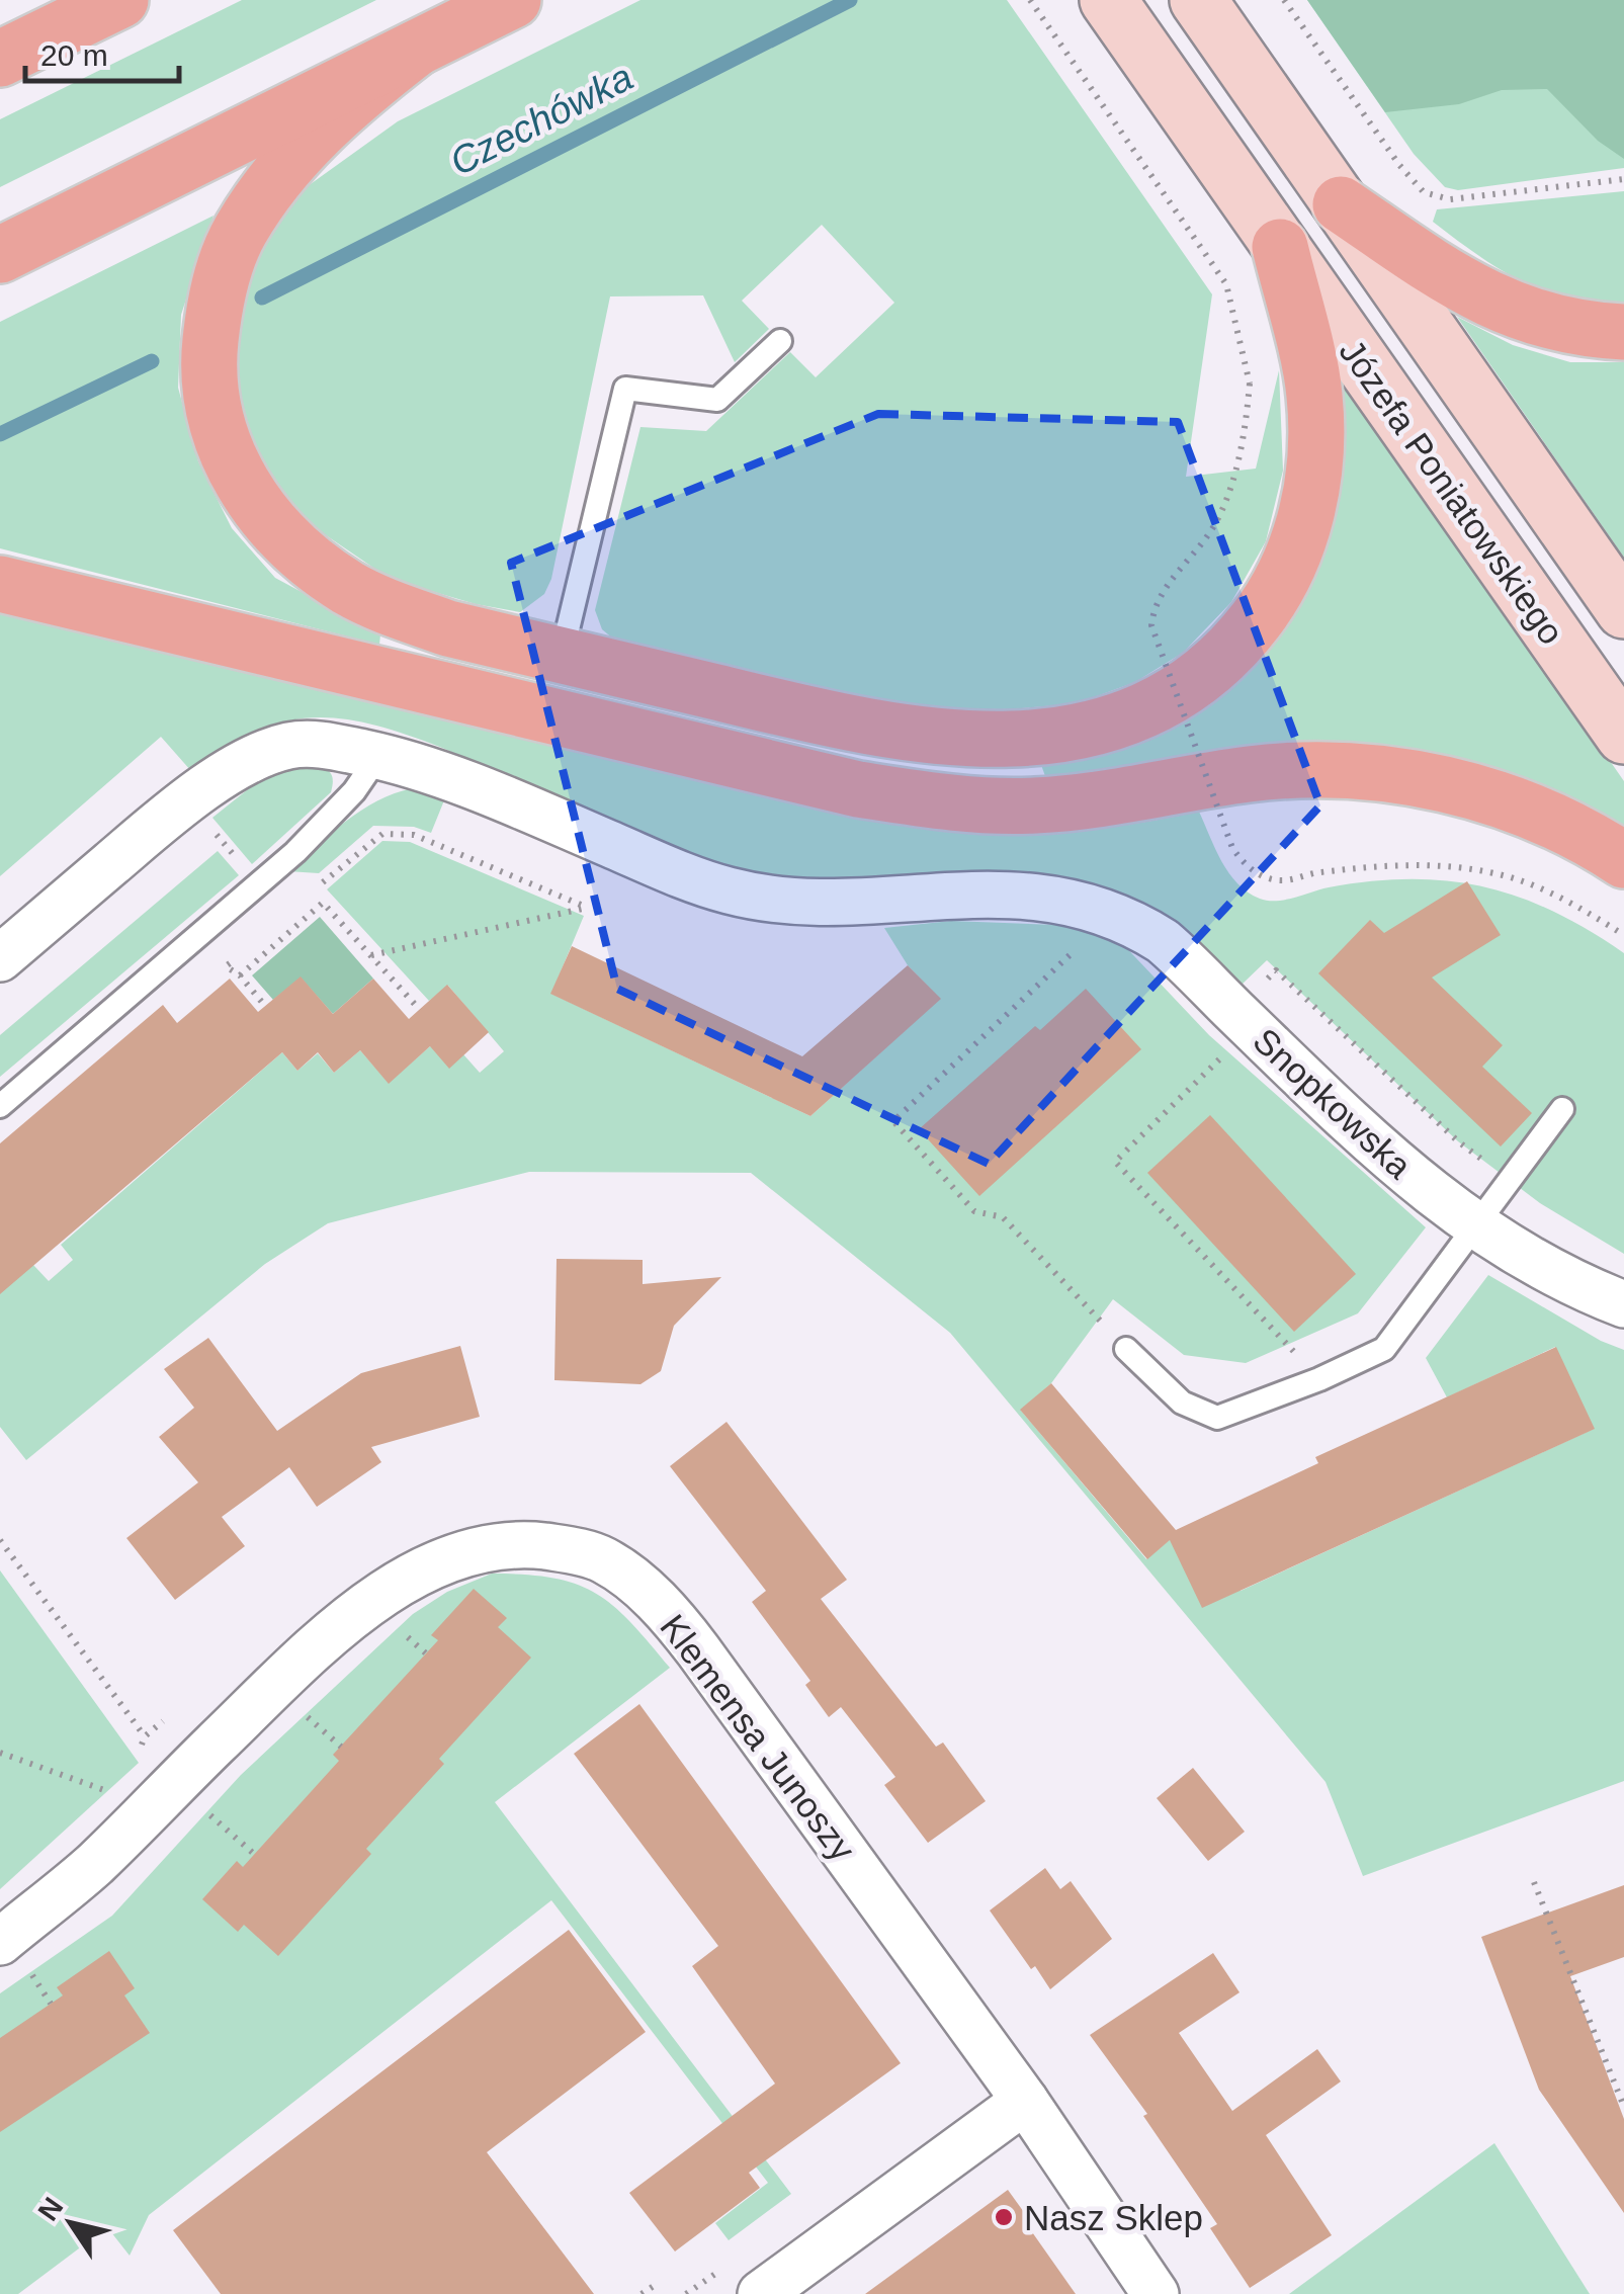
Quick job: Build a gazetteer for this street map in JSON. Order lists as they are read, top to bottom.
{
  "streets": {
    "main road": ["Józefa Poniatowskiego"],
    "street": ["Snopkowska", "Klemensa Junoszy"]
  },
  "water": ["Czechówka"],
  "places": ["Nasz Sklep"],
  "scale_bar": "20 m",
  "north": "top left"
}
